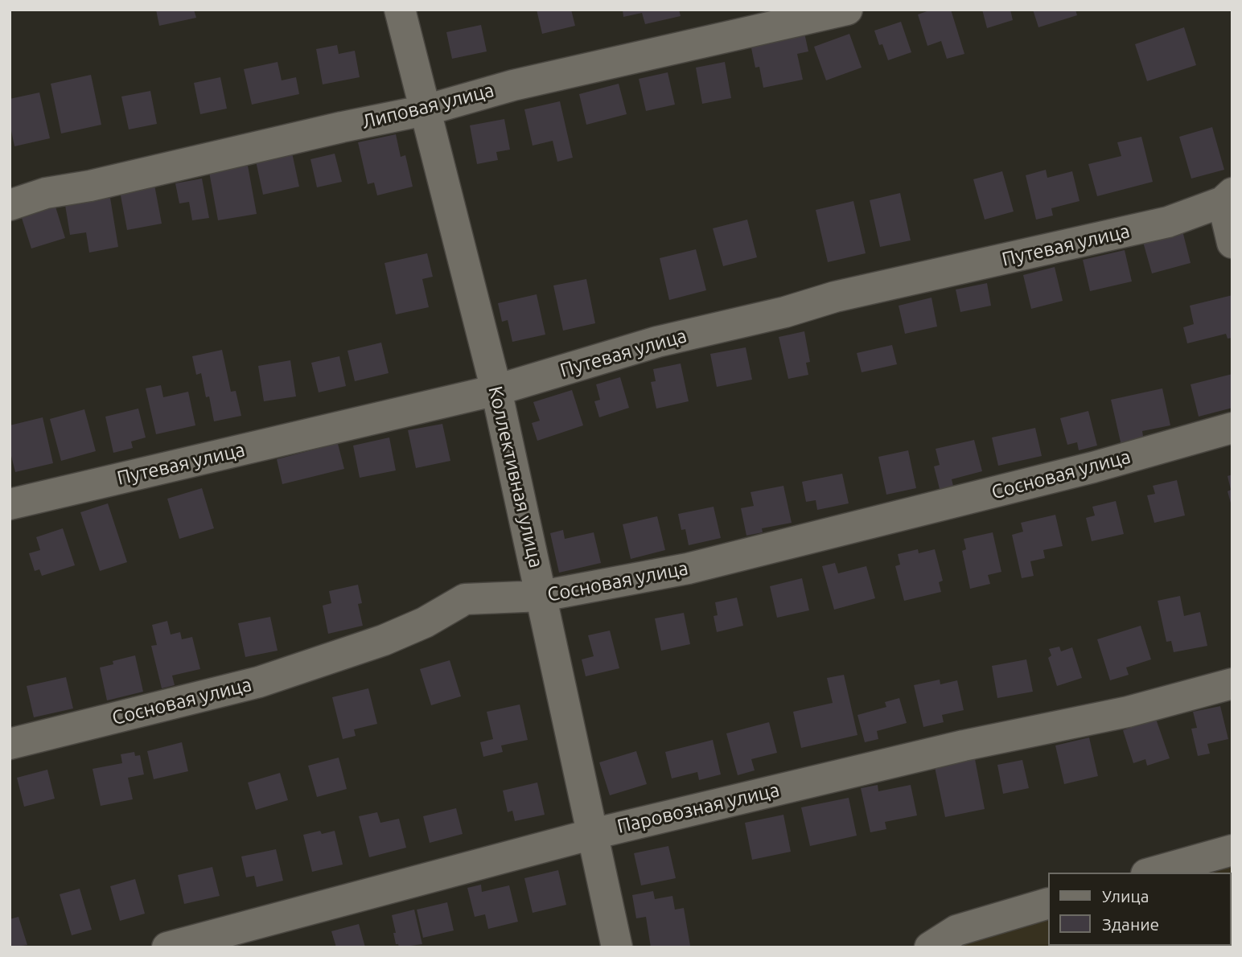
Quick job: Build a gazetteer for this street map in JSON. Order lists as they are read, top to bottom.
{
  "streets": {
    "street": [
      "Липовая улица",
      "Путевая улица",
      "Сосновая улица",
      "Коллективная улица",
      "Паровозная улица"
    ]
  },
  "crossings": [
    ["Липовая улица", "Коллективная улица"],
    ["Путевая улица", "Коллективная улица"],
    ["Сосновая улица", "Коллективная улица"],
    ["Коллективная улица", "Паровозная улица"]
  ],
  "legend": ["Улица", "Здание"]
}
